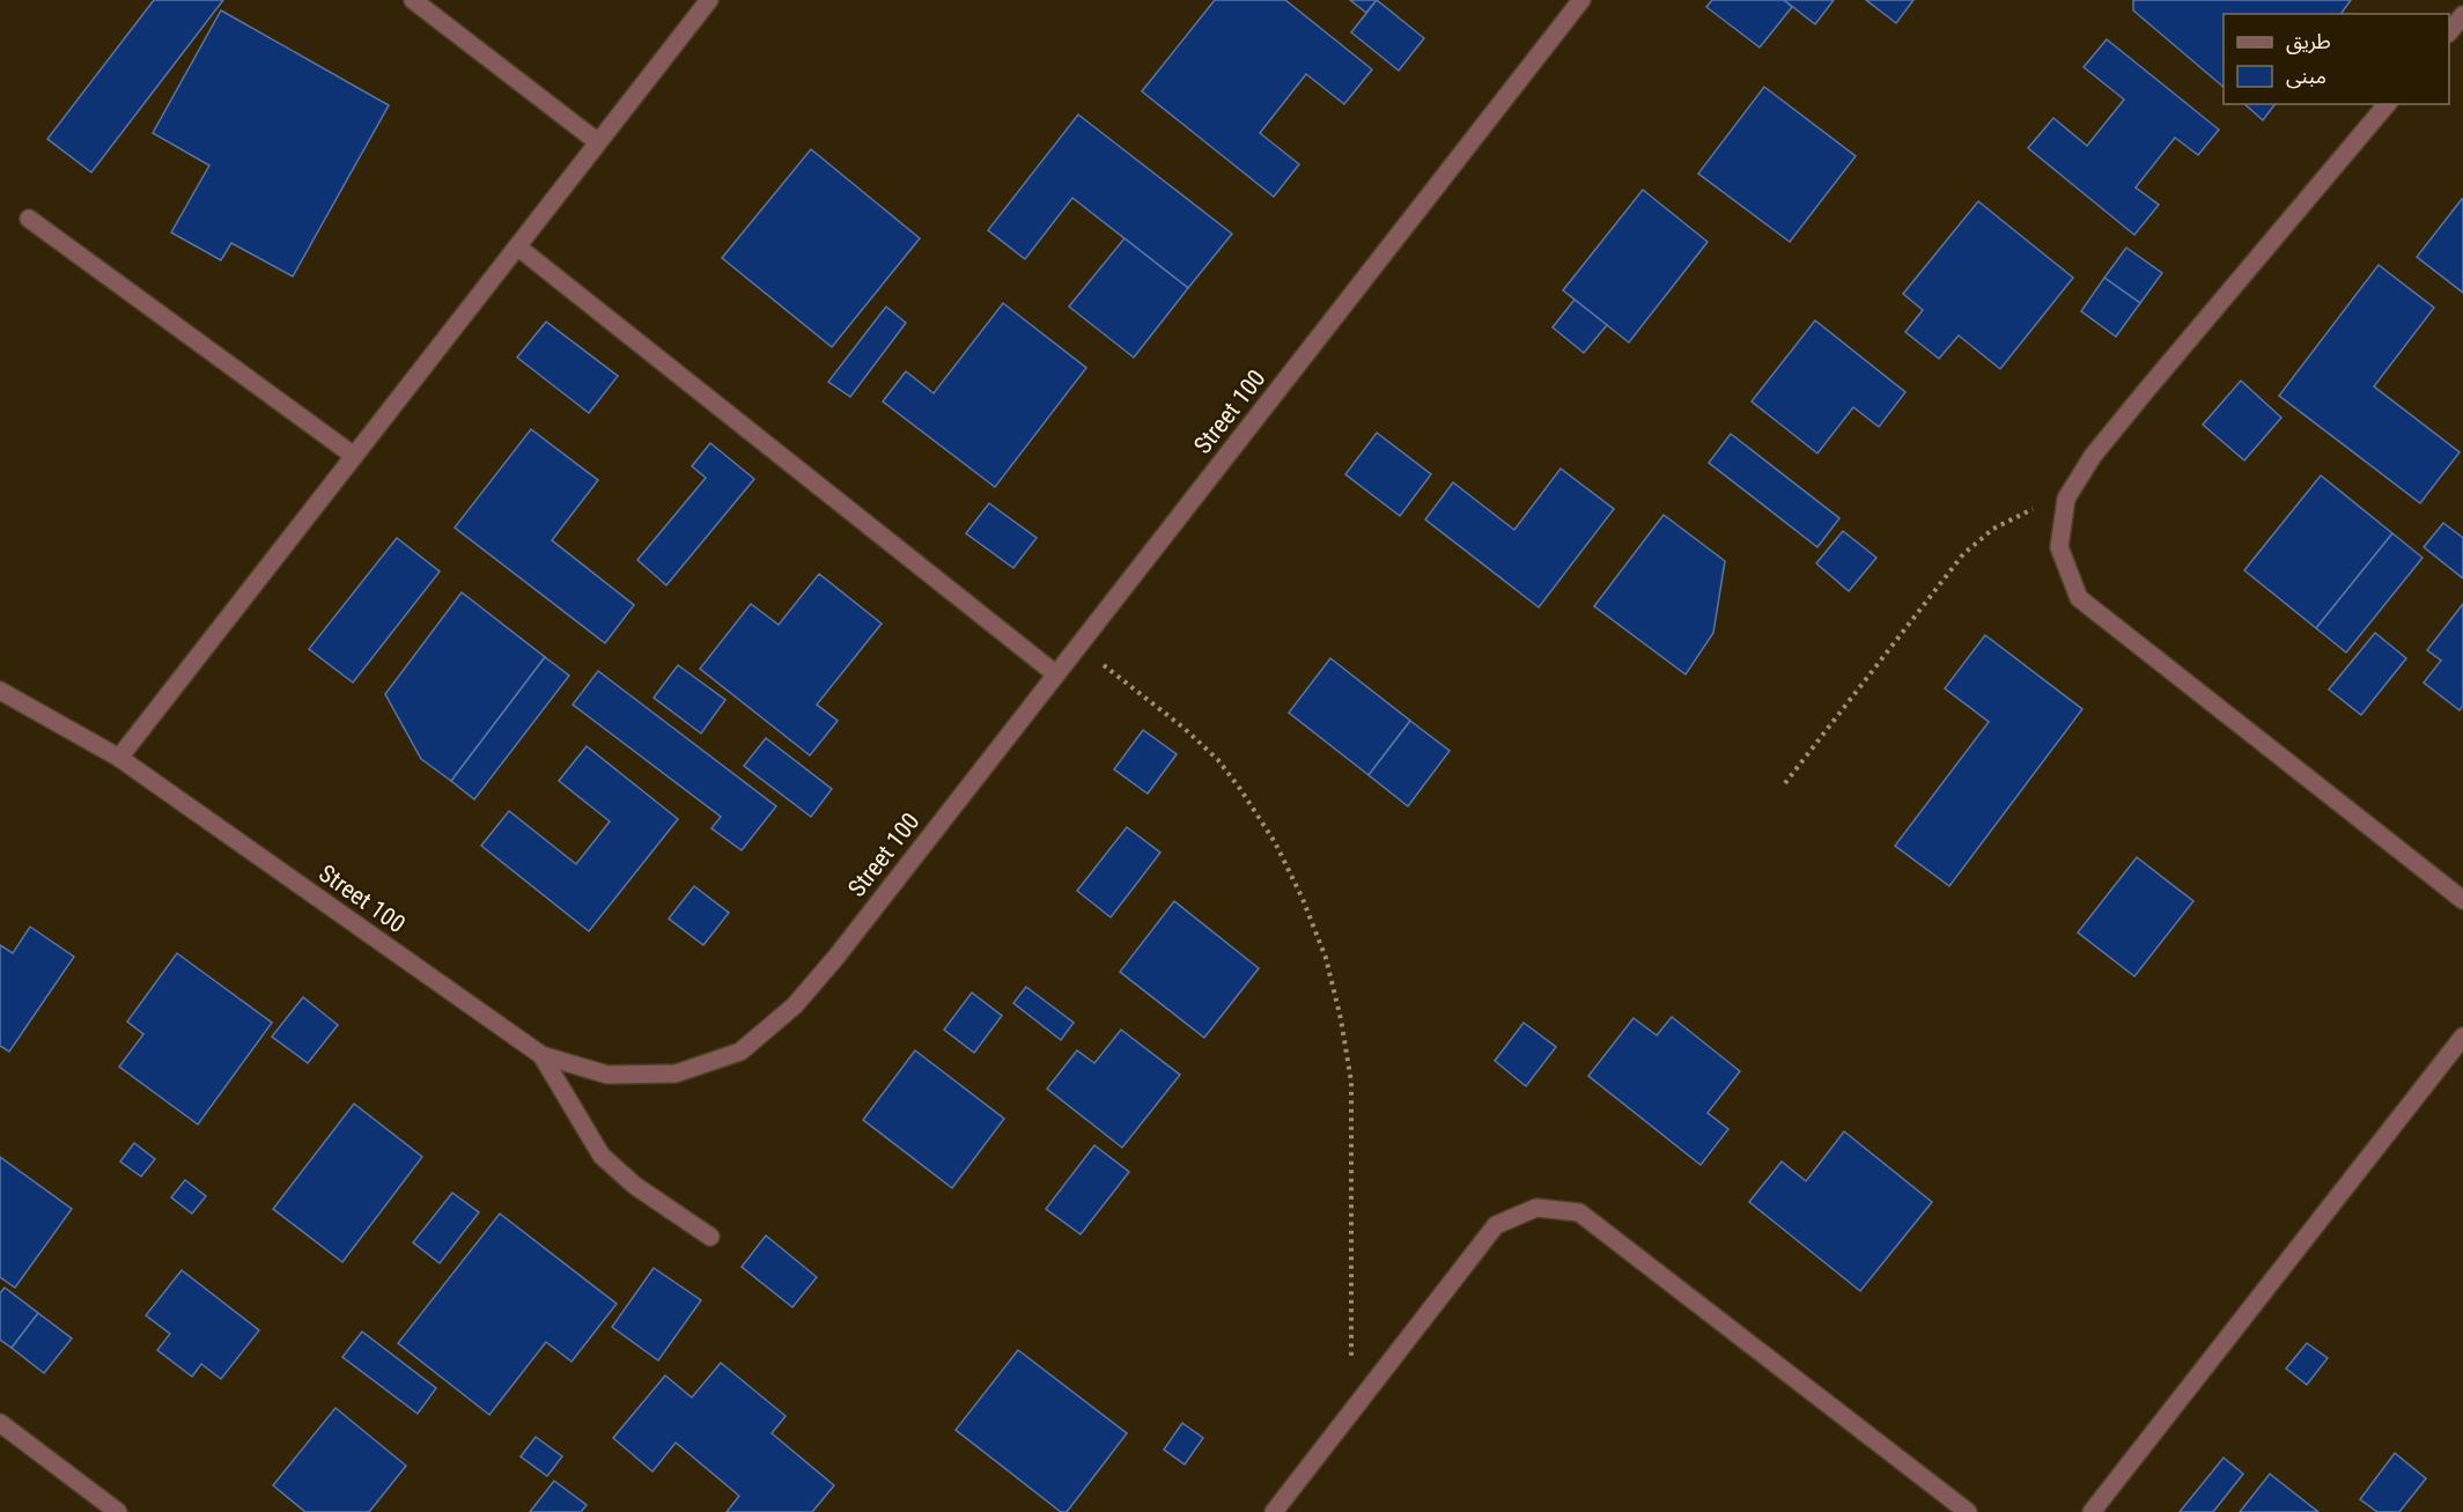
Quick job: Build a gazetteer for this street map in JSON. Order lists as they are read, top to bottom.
{
  "streets": {
    "street": ["Street 100"]
  },
  "legend": ["طريق", "مبنى"]
}
